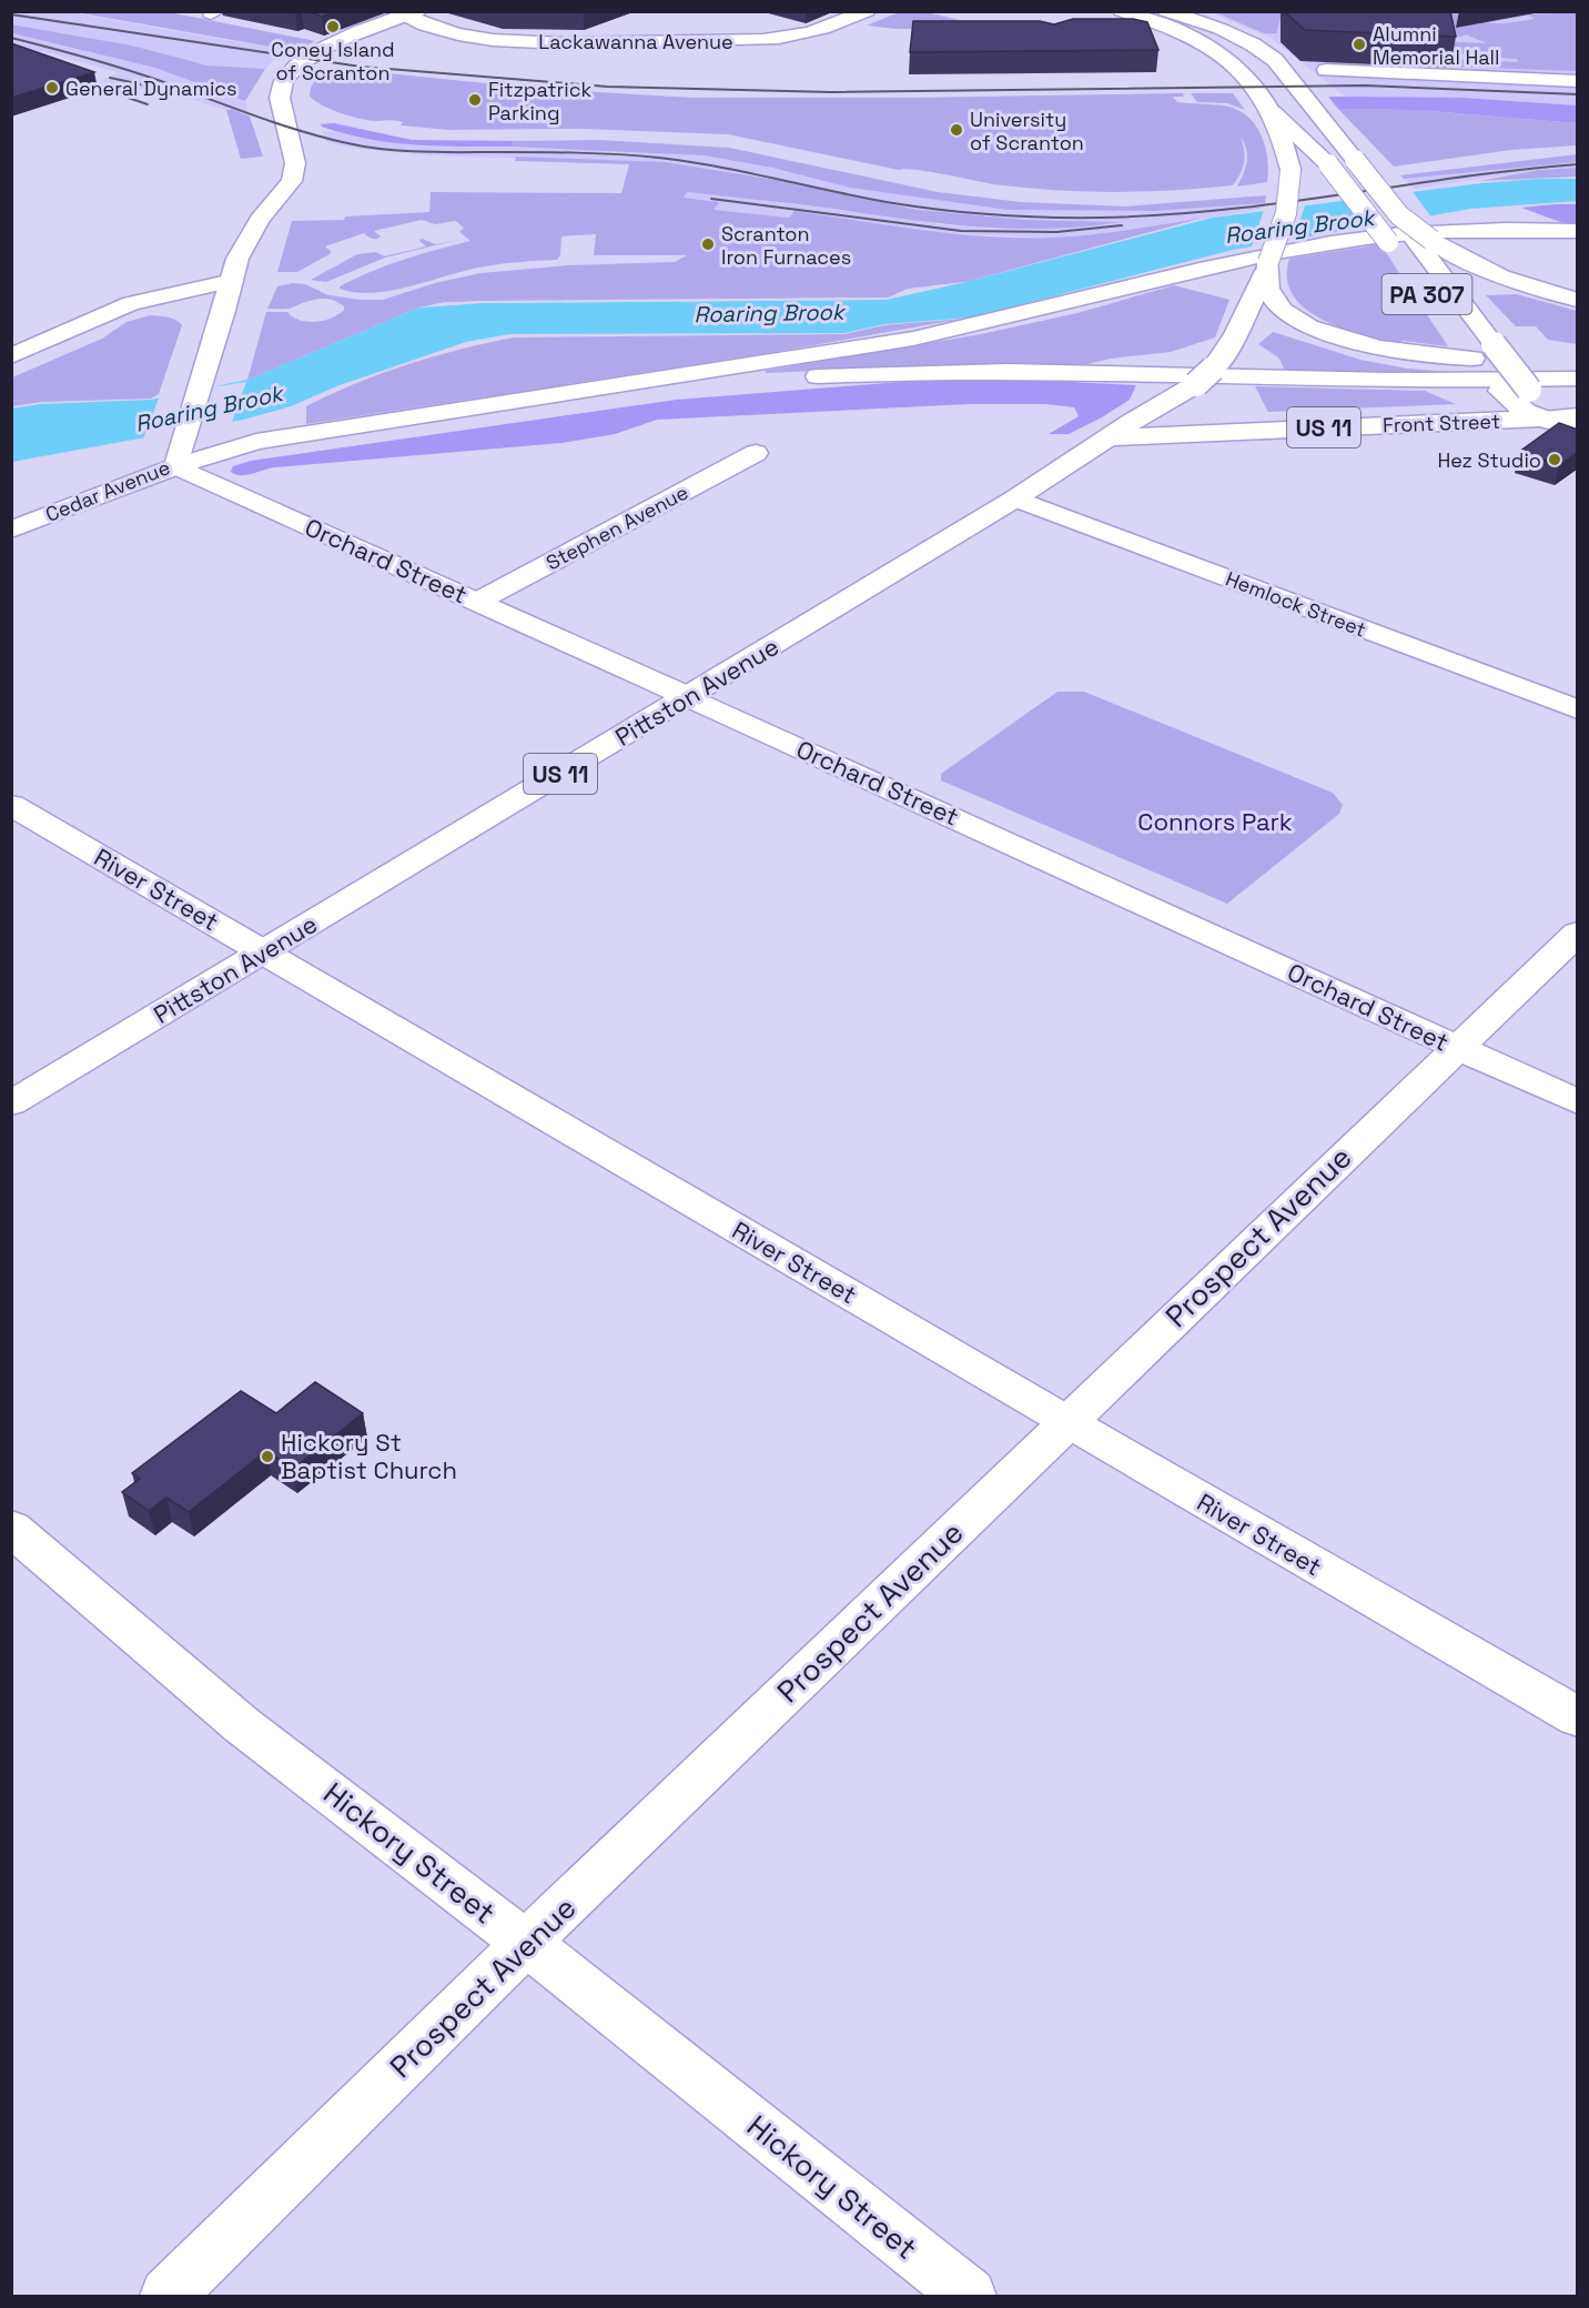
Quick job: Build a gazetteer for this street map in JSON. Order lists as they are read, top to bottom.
{
  "streets": {
    "main road": [
      "Lackawanna Avenue",
      "PA 307",
      "Front Street",
      "US 11",
      "Cedar Avenue",
      "Stephen Avenue",
      "Orchard Street",
      "Hemlock Street",
      "Pittston Avenue",
      "River Street",
      "Prospect Avenue",
      "Hickory Street"
    ]
  },
  "crossings": [
    ["Lackawanna Avenue", "Cedar Avenue"],
    ["PA 307", "Front Street"],
    ["PA 307", "US 11"],
    ["Front Street", "US 11"],
    ["Front Street", "Pittston Avenue"],
    ["US 11", "Pittston Avenue"],
    ["Cedar Avenue", "Orchard Street"],
    ["Stephen Avenue", "Orchard Street"],
    ["Orchard Street", "Pittston Avenue"],
    ["Orchard Street", "Prospect Avenue"],
    ["Hemlock Street", "Pittston Avenue"],
    ["Pittston Avenue", "River Street"],
    ["River Street", "Prospect Avenue"],
    ["Prospect Avenue", "Hickory Street"]
  ],
  "water": ["Roaring Brook"],
  "parks": ["Connors Park"],
  "places": [
    "Coney Island of Scranton",
    "Alumni Memorial Hall",
    "General Dynamics",
    "Fitzpatrick Parking",
    "University of Scranton",
    "Scranton Iron Furnaces",
    "Hez Studio",
    "Hickory St Baptist Church"
  ]
}
